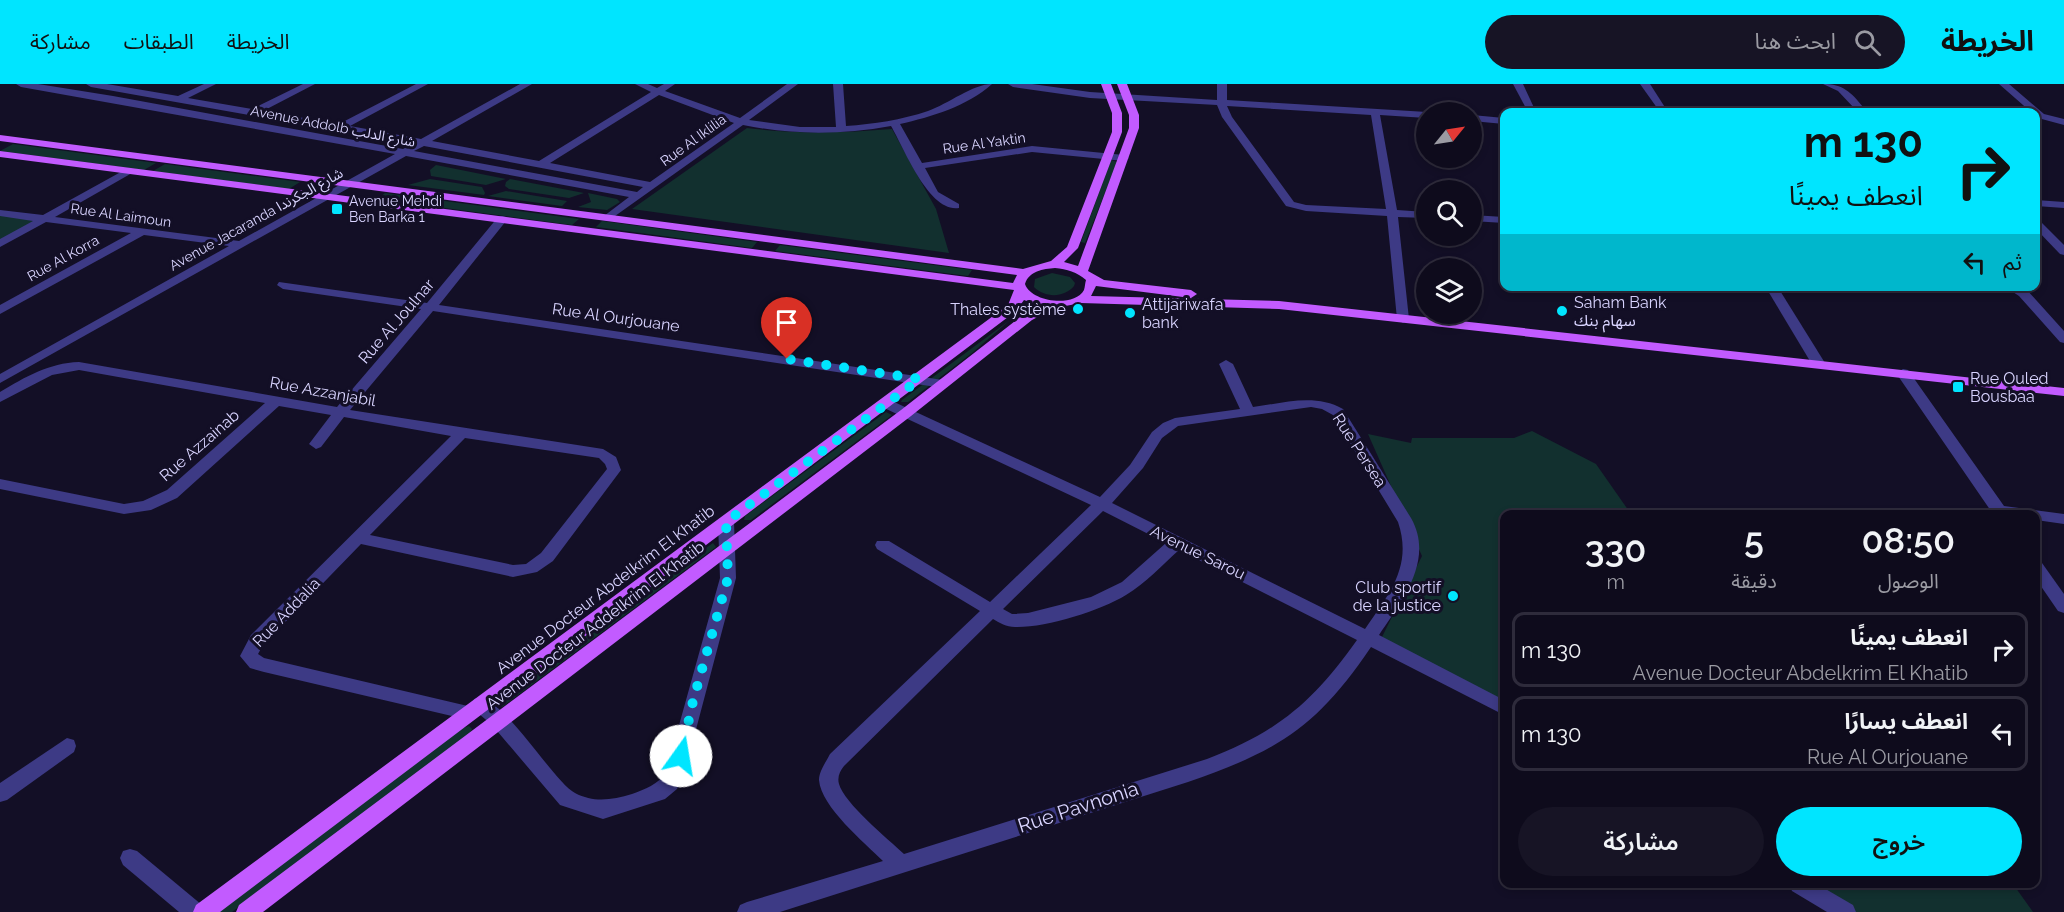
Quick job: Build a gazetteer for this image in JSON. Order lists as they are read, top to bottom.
{
  "streets": {
    "main road": ["Avenue Docteur Abdelkrim El Khatib", "Avenue Docteur Addelkrim El Khatib"],
    "street": [
      "Avenue Addolb شارع الدلب",
      "Rue Al Iklilia",
      "Rue Al Yaktin",
      "Rue Al Laimoun",
      "Avenue Jacaranda شارع الجكرندا",
      "Rue Al Korra",
      "Rue Al Ourjouane",
      "Rue Al Joulnar",
      "Rue Azzanjabil",
      "Rue Azzainab",
      "Rue Persea",
      "Avenue Sarou",
      "Rue Addalia",
      "Rue Pavnonia"
    ]
  },
  "crossings": [
    ["Avenue Addolb شارع الدلب", "Rue Al Iklilia"],
    ["Avenue Addolb شارع الدلب", "Avenue Jacaranda شارع الجكرندا"],
    ["Rue Al Laimoun", "Avenue Jacaranda شارع الجكرندا"],
    ["Rue Al Laimoun", "Rue Al Korra"],
    ["Rue Al Ourjouane", "Rue Al Joulnar"],
    ["Rue Al Ourjouane", "Avenue Docteur Abdelkrim El Khatib"],
    ["Rue Al Ourjouane", "Avenue Docteur Addelkrim El Khatib"],
    ["Rue Al Joulnar", "Rue Azzanjabil"],
    ["Rue Azzanjabil", "Rue Azzainab"],
    ["Rue Azzanjabil", "Rue Addalia"],
    ["Rue Persea", "Avenue Sarou"],
    ["Rue Persea", "Rue Pavnonia"],
    ["Avenue Sarou", "Avenue Docteur Abdelkrim El Khatib"],
    ["Avenue Sarou", "Avenue Docteur Addelkrim El Khatib"],
    ["Avenue Sarou", "Rue Pavnonia"],
    ["Avenue Docteur Abdelkrim El Khatib", "Rue Addalia"]
  ],
  "places": {
    "transit": ["Avenue Mehdi Ben Barka 1", "Rue Ouled Bousbaa"],
    "other": [
      "Thales système",
      "Saham Bank سهام بنك",
      "Attijariwafa bank",
      "Club sportif de la justice"
    ]
  },
  "north": "top right",
  "page": {
    "header": "الخريطة",
    "search": "ابحث هنا",
    "nav": ["الخريطة", "الطبقات", "مشاركة"],
    "turn": ["130 m", "انعطف يمينًا"],
    "then": "ثم",
    "eta": [
      "08:50",
      "الوصول",
      "5",
      "دقيقة",
      "330",
      "m"
    ],
    "list": [
      {
        "name": "انعطف يمينًا",
        "note": "Avenue Docteur Abdelkrim El Khatib",
        "value": "130 m"
      },
      {
        "name": "انعطف يسارًا",
        "note": "Rue Al Ourjouane",
        "value": "130 m"
      }
    ],
    "buttons": ["خروج", "مشاركة"]
  }
}
